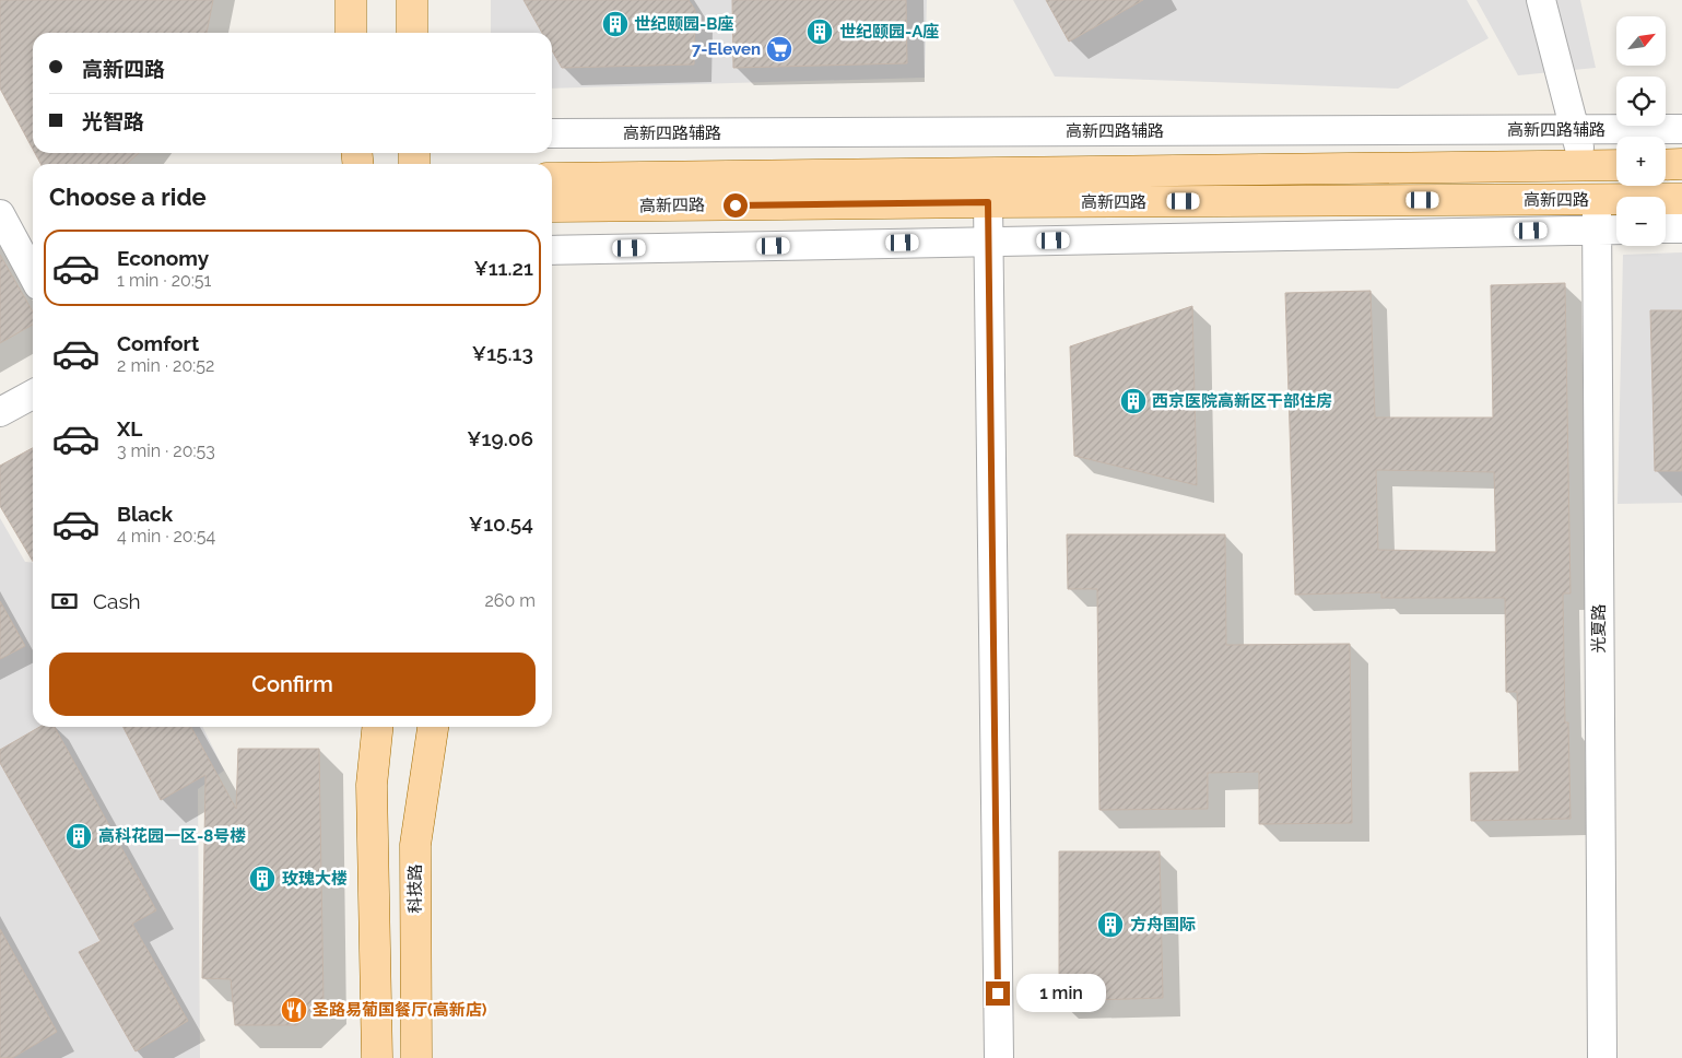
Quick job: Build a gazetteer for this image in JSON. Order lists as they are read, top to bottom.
{
  "streets": {
    "main road": ["高新四路", "科技路"],
    "street": ["高新四路辅路", "光夏路"]
  },
  "crossings": [
    ["高新四路", "光夏路"]
  ],
  "places": {
    "building": [
      "世纪颐园-B座",
      "世纪颐园-A座",
      "西京医院高新区干部住房",
      "高科花园一区-8号楼",
      "玫瑰大楼",
      "方舟国际"
    ],
    "supermarket": ["7-Eleven"],
    "restaurant": ["圣路易葡国餐厅(高新店)"]
  },
  "north": "top right",
  "page": {
    "map_buttons": ["+", "−"],
    "banner": ["高新四路", "光智路"],
    "heading": "Choose a ride",
    "list": [
      {
        "name": "Economy",
        "note": "1 min · 20:51",
        "value": "¥11.21"
      },
      {
        "name": "Comfort",
        "note": "2 min · 20:52",
        "value": "¥15.13"
      },
      {
        "name": "XL",
        "note": "3 min · 20:53",
        "value": "¥19.06"
      },
      {
        "name": "Black",
        "note": "4 min · 20:54",
        "value": "¥10.54"
      }
    ],
    "pay": ["Cash", "260 m"],
    "buttons": "Confirm",
    "bubble": "1 min"
  }
}
